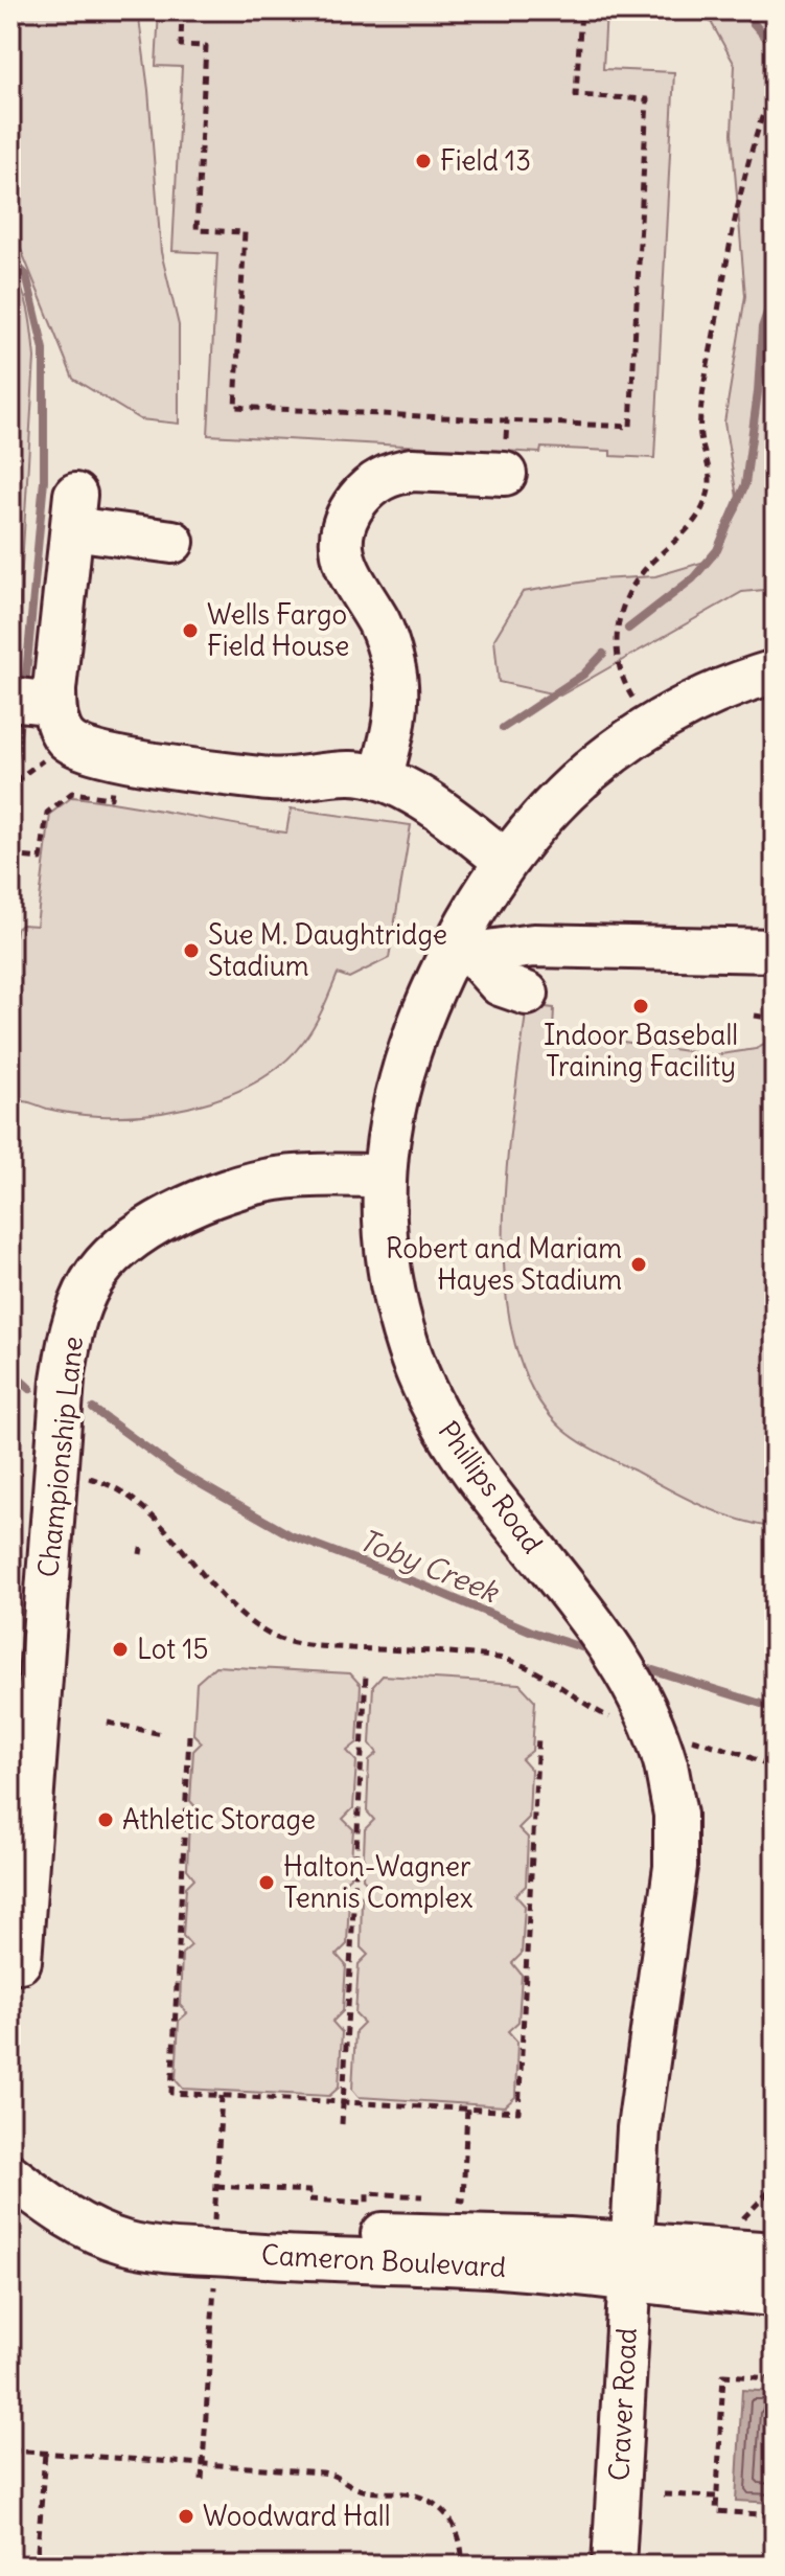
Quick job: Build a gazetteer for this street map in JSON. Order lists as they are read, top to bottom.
{
  "streets": {
    "street": [
      "Championship Lane",
      "Phillips Road",
      "Cameron Boulevard",
      "Craver Road"
    ]
  },
  "crossings": [
    ["Championship Lane", "Phillips Road"],
    ["Phillips Road", "Cameron Boulevard"],
    ["Phillips Road", "Craver Road"],
    ["Cameron Boulevard", "Craver Road"]
  ],
  "water": ["Toby Creek"],
  "places": [
    "Field 13",
    "Wells Fargo Field House",
    "Sue M. Daughtridge Stadium",
    "Indoor Baseball Training Facility",
    "Robert and Mariam Hayes Stadium",
    "Lot 15",
    "Athletic Storage",
    "Halton-Wagner Tennis Complex",
    "Woodward Hall"
  ]
}
